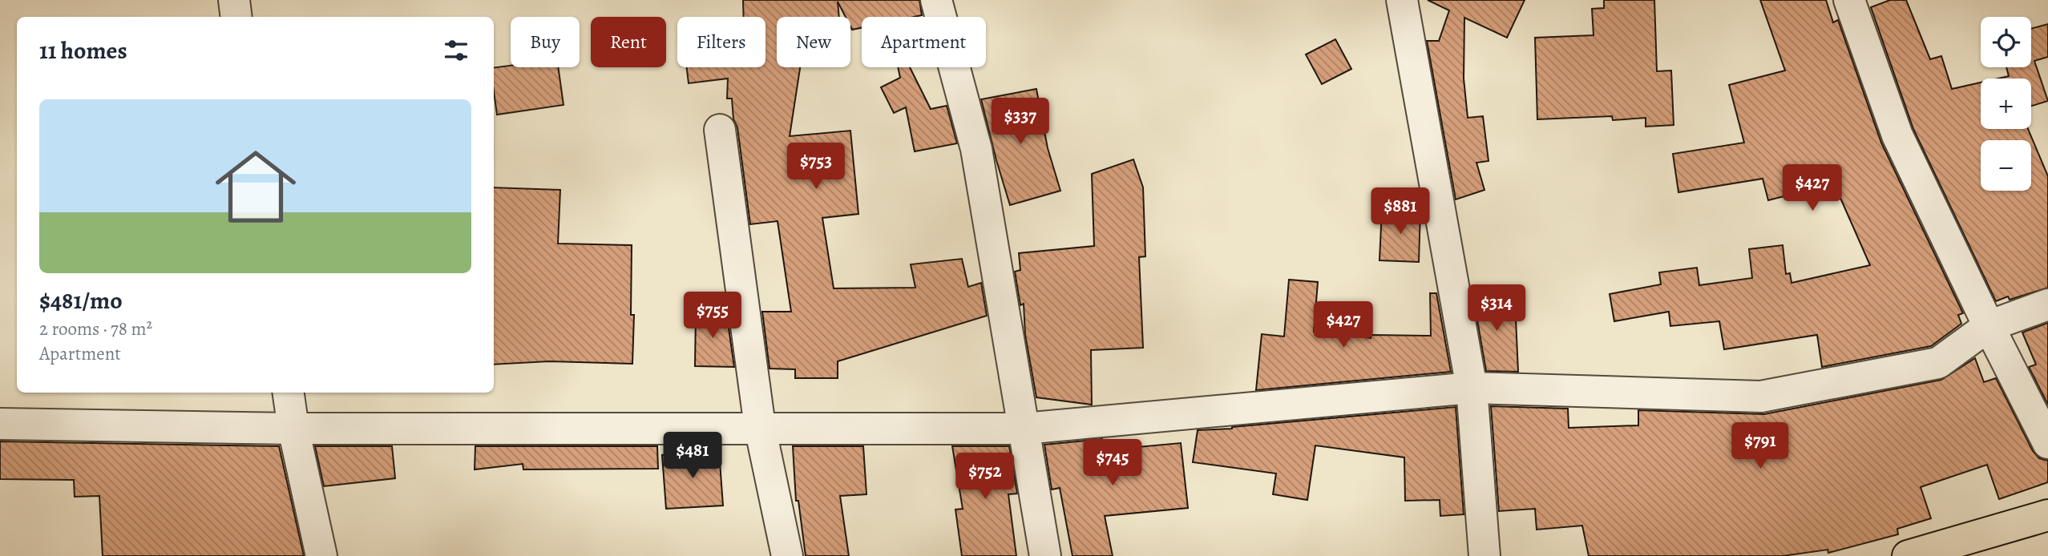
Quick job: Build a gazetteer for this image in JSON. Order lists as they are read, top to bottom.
{
  "page": {
    "map_buttons": ["+", "−"],
    "chip": [
      "Buy",
      "Rent",
      "Filters",
      "New",
      "Apartment"
    ],
    "heading": "11 homes",
    "list": [
      {
        "name": "$481/mo",
        "note": "2 rooms · 78 m² · Apartment"
      }
    ],
    "price": [
      "$337",
      "$753",
      "$427",
      "$881",
      "$314",
      "$755",
      "$427",
      "$791",
      "$481",
      "$745",
      "$752"
    ]
  }
}
